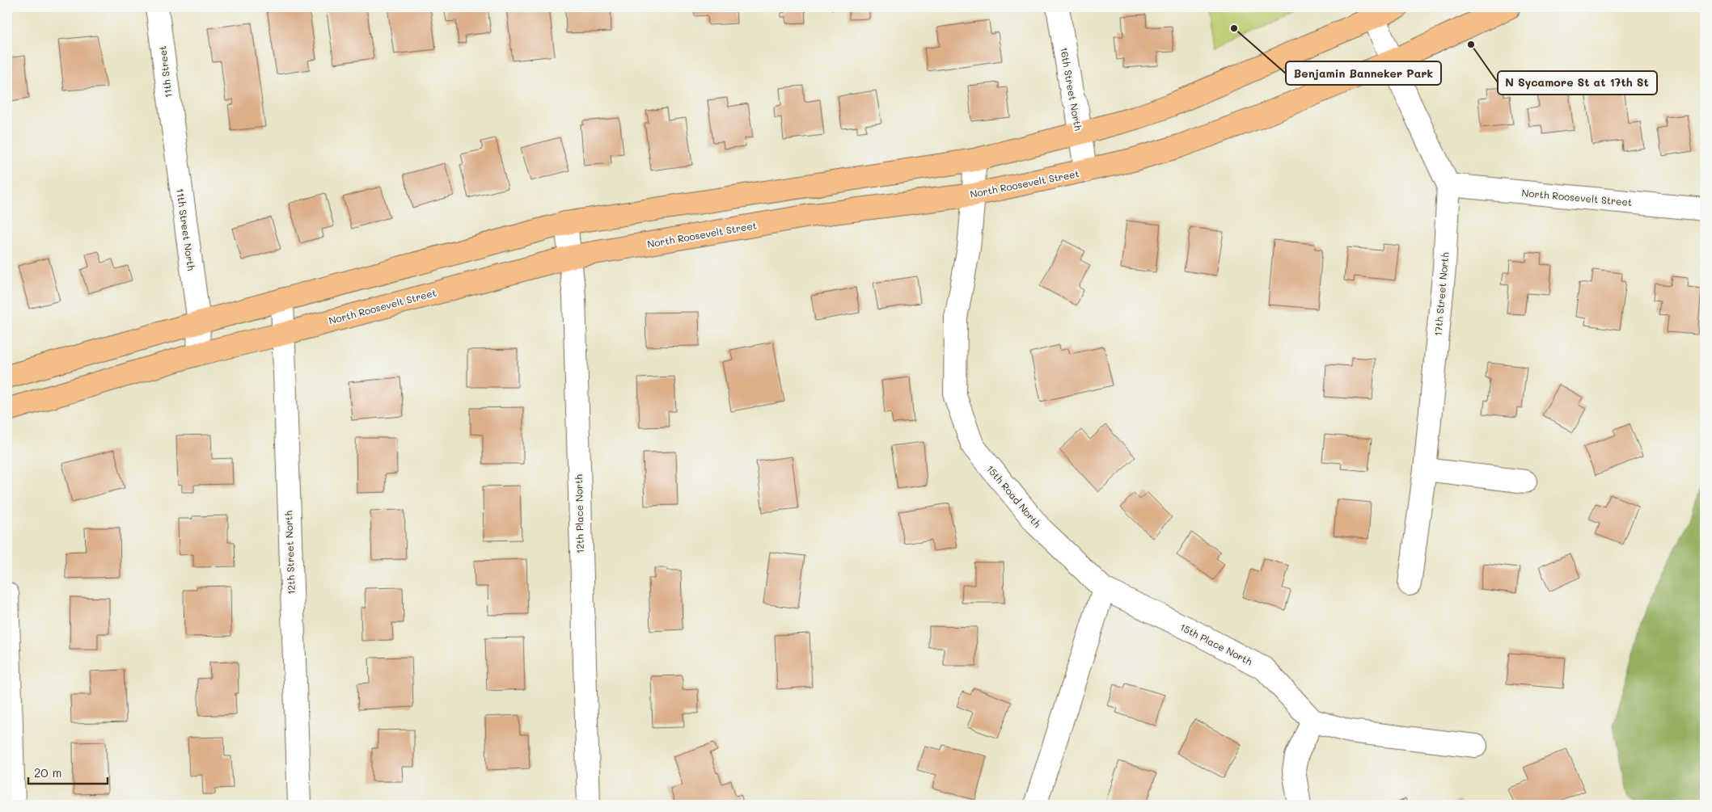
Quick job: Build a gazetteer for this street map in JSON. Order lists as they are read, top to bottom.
{
  "streets": {
    "main road": ["North Roosevelt Street"],
    "street": [
      "11th Street",
      "16th Street North",
      "11th Street North",
      "17th Street North",
      "15th Road North",
      "12th Place North",
      "12th Street North",
      "15th Place North"
    ]
  },
  "crossings": [
    ["11th Street", "11th Street North"],
    ["16th Street North", "North Roosevelt Street"],
    ["North Roosevelt Street", "17th Street North"],
    ["North Roosevelt Street", "15th Road North"],
    ["North Roosevelt Street", "12th Place North"],
    ["North Roosevelt Street", "12th Street North"],
    ["15th Road North", "15th Place North"]
  ],
  "places": ["Benjamin Banneker Park", "N Sycamore St at 17th St"],
  "scale_bar": "20 m"
}
